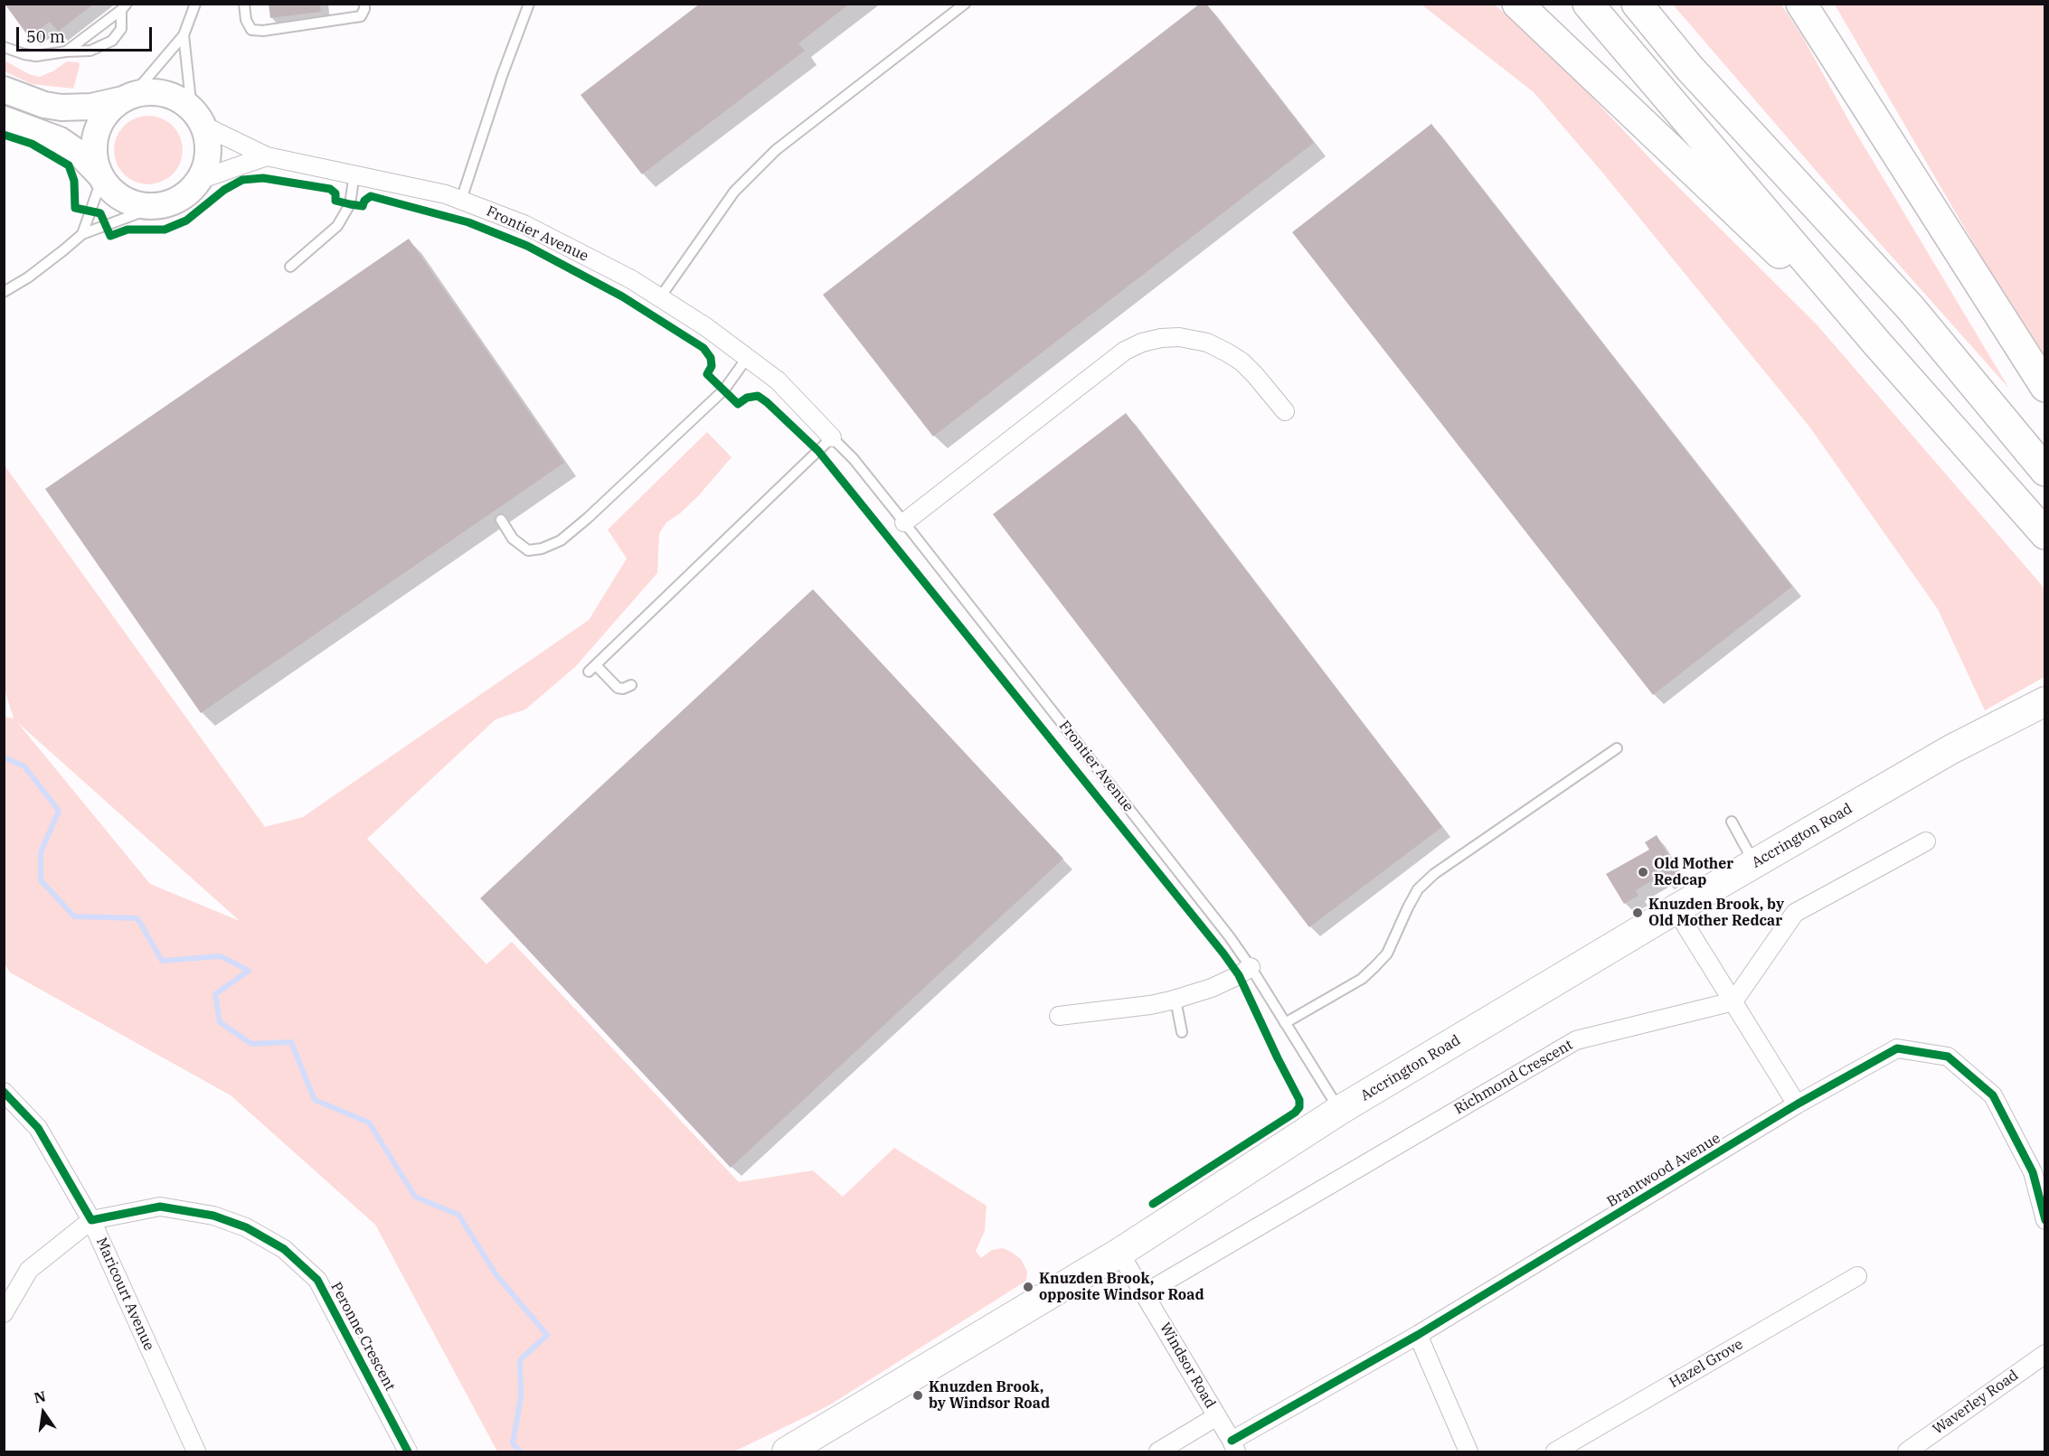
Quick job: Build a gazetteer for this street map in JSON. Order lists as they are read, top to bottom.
{
  "streets": {
    "main road": ["Accrington Road"],
    "street": [
      "Frontier Avenue",
      "Richmond Crescent",
      "Brantwood Avenue",
      "Maricourt Avenue",
      "Peronne Crescent",
      "Hazel Grove",
      "Windsor Road",
      "Waverley Road"
    ]
  },
  "crossings": [
    ["Frontier Avenue", "Accrington Road"],
    ["Accrington Road", "Windsor Road"],
    ["Richmond Crescent", "Windsor Road"],
    ["Brantwood Avenue", "Windsor Road"],
    ["Maricourt Avenue", "Peronne Crescent"]
  ],
  "places": [
    "Old Mother Redcap",
    "Knuzden Brook, by Old Mother Redcar",
    "Knuzden Brook, opposite Windsor Road",
    "Knuzden Brook, by Windsor Road"
  ],
  "scale_bar": "50 m",
  "north": "top"
}
